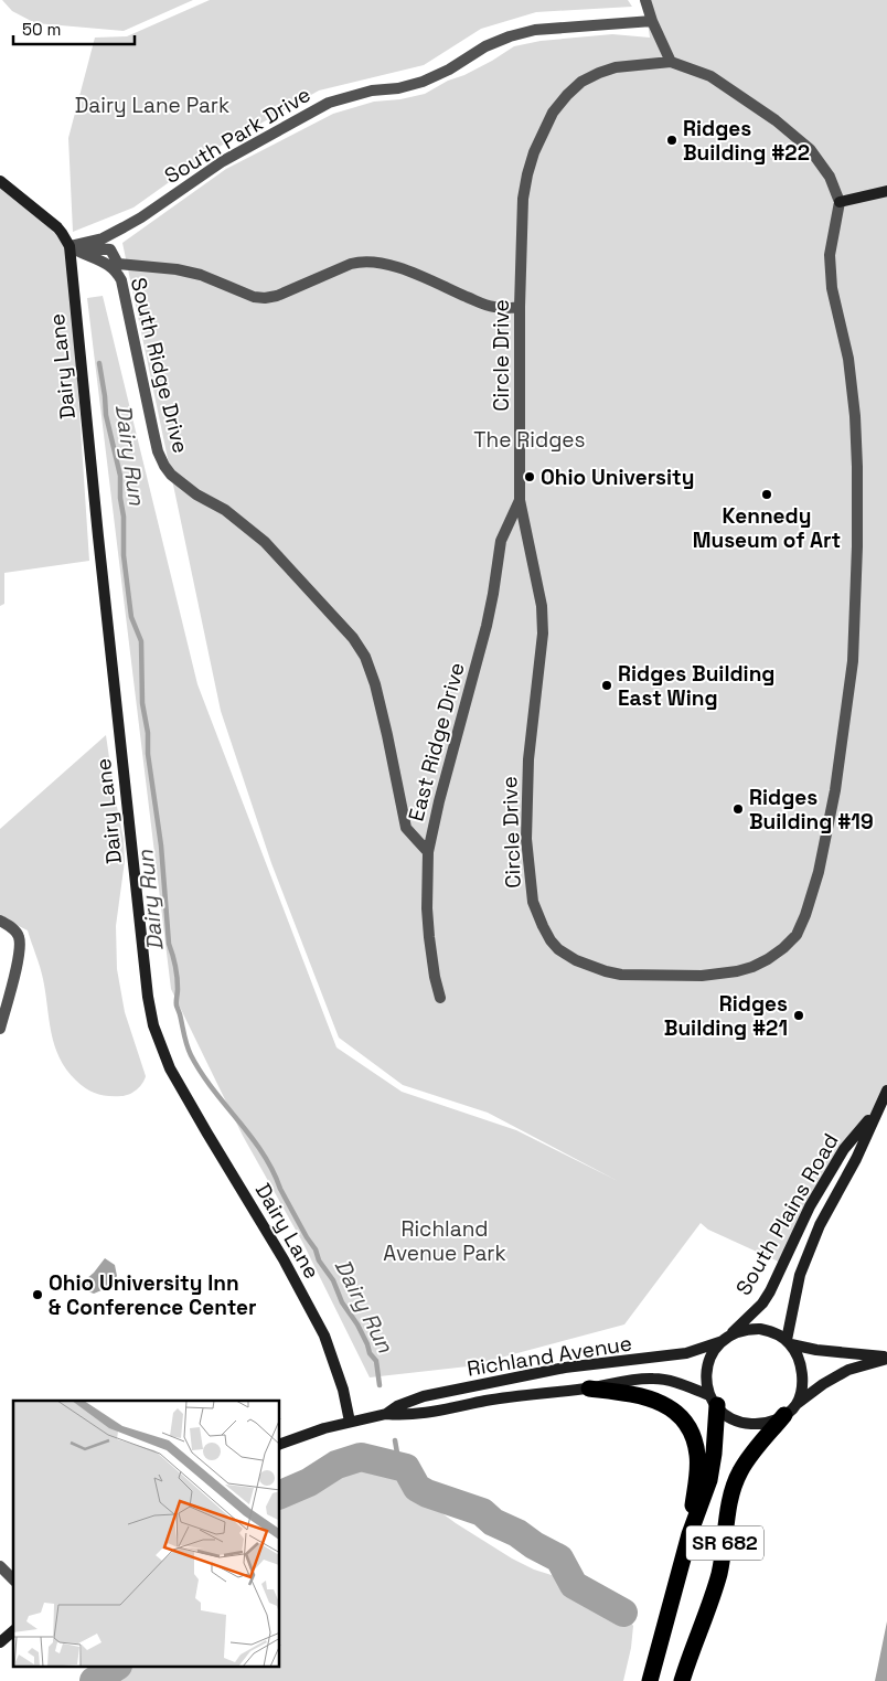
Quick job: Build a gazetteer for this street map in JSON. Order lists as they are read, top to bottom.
{
  "streets": {
    "highway": ["SR 682"],
    "main road": ["Dairy Lane", "South Plains Road", "Richland Avenue"],
    "street": [
      "South Park Drive",
      "Circle Drive",
      "South Ridge Drive",
      "East Ridge Drive"
    ]
  },
  "crossings": [
    ["South Park Drive", "South Ridge Drive"],
    ["South Park Drive", "Dairy Lane"],
    ["Circle Drive", "East Ridge Drive"],
    ["South Ridge Drive", "Dairy Lane"],
    ["South Ridge Drive", "East Ridge Drive"],
    ["Dairy Lane", "Richland Avenue"],
    ["South Plains Road", "Richland Avenue"],
    ["South Plains Road", "SR 682"],
    ["Richland Avenue", "SR 682"]
  ],
  "water": ["Dairy Run"],
  "parks": ["Dairy Lane Park", "The Ridges", "Richland Avenue Park"],
  "places": [
    "Ridges Building #22",
    "Ohio University",
    "Kennedy Museum of Art",
    "Ridges Building East Wing",
    "Ridges Building #19",
    "Ridges Building #21",
    "Ohio University Inn & Conference Center"
  ],
  "scale_bar": "50 m"
}
